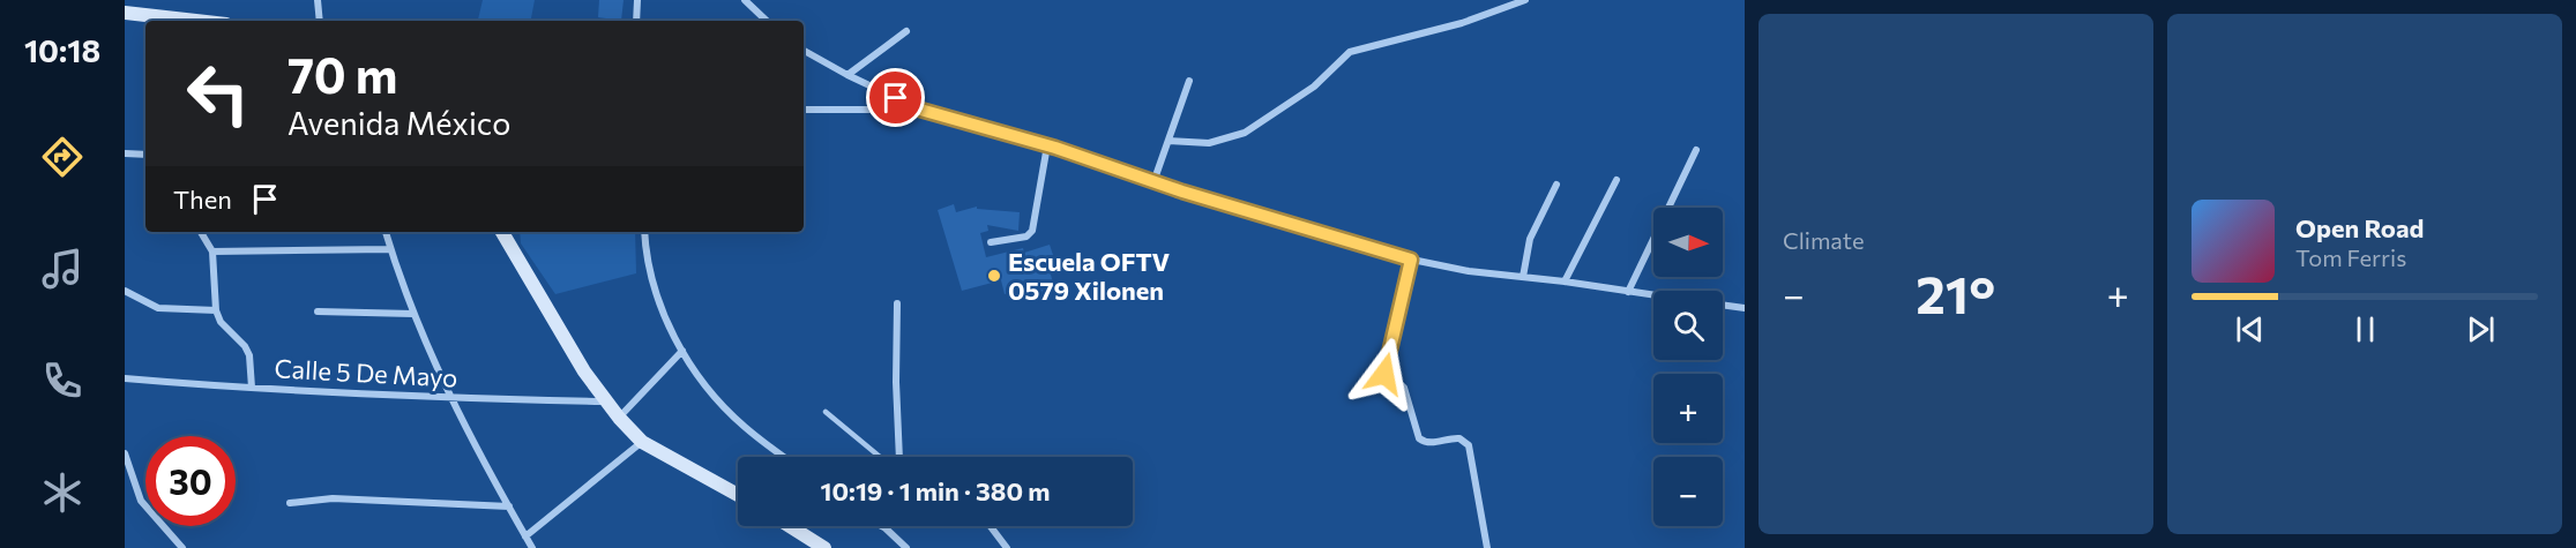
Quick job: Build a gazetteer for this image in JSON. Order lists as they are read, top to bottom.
{
  "streets": {
    "street": ["Calle 5 De Mayo"]
  },
  "places": ["Escuela OFTV 0579 Xilonen"],
  "north": "right",
  "page": {
    "tabs": "10:18",
    "tile": "Climate",
    "turn": ["70 m", "Avenida México"],
    "then": "Then",
    "song": ["Open Road", "Tom Ferris"],
    "map_buttons": ["+", "−"],
    "heat": ["−", "21°", "+"],
    "limit": "30",
    "trip": "10:19 · 1 min · 380 m"
  }
}
